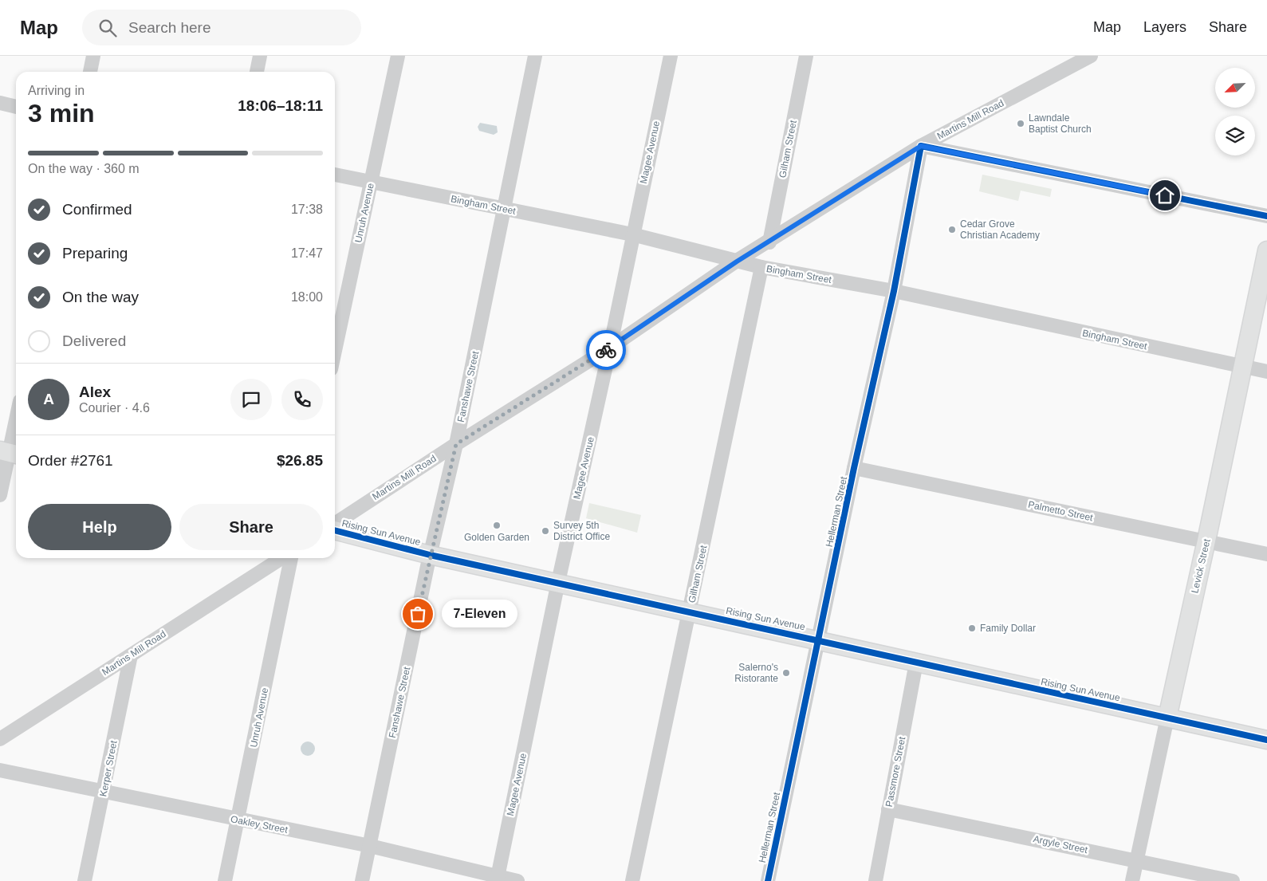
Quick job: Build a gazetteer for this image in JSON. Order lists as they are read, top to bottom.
{
  "streets": {
    "main road": ["Rising Sun Avenue", "Levick Street"],
    "street": [
      "Martins Mill Road",
      "Gilham Street",
      "Magee Avenue",
      "Bingham Street",
      "Unruh Avenue",
      "Fanshawe Street",
      "Palmetto Street",
      "Hellerman Street",
      "Kerper Street",
      "Passmore Street",
      "Oakley Street",
      "Argyle Street"
    ]
  },
  "crossings": [
    ["Martins Mill Road", "Gilham Street"],
    ["Martins Mill Road", "Magee Avenue"],
    ["Martins Mill Road", "Bingham Street"],
    ["Martins Mill Road", "Fanshawe Street"],
    ["Martins Mill Road", "Hellerman Street"],
    ["Martins Mill Road", "Kerper Street"],
    ["Gilham Street", "Bingham Street"],
    ["Gilham Street", "Rising Sun Avenue"],
    ["Magee Avenue", "Bingham Street"],
    ["Magee Avenue", "Rising Sun Avenue"],
    ["Magee Avenue", "Oakley Street"],
    ["Bingham Street", "Unruh Avenue"],
    ["Bingham Street", "Fanshawe Street"],
    ["Bingham Street", "Hellerman Street"],
    ["Bingham Street", "Levick Street"],
    ["Unruh Avenue", "Oakley Street"],
    ["Fanshawe Street", "Rising Sun Avenue"],
    ["Fanshawe Street", "Oakley Street"],
    ["Palmetto Street", "Hellerman Street"],
    ["Palmetto Street", "Levick Street"],
    ["Hellerman Street", "Rising Sun Avenue"],
    ["Rising Sun Avenue", "Levick Street"],
    ["Rising Sun Avenue", "Passmore Street"],
    ["Levick Street", "Argyle Street"],
    ["Kerper Street", "Oakley Street"],
    ["Passmore Street", "Argyle Street"]
  ],
  "places": [
    "Lawndale Baptist Church",
    "Cedar Grove Christian Academy",
    "Golden Garden",
    "Survey 5th District Office",
    "7-Eleven",
    "Family Dollar",
    "Salerno's Ristorante"
  ],
  "north": "bottom left",
  "page": {
    "header": "Map",
    "search": "Search here",
    "nav": ["Map", "Layers", "Share"],
    "heading": ["3 min", "Arriving in", "18:06–18:11"],
    "panel": [
      "Alex",
      "Courier · 4.6",
      "Order #2761",
      "$26.85"
    ],
    "bar": "On the way · 360 m",
    "list": [
      ["Confirmed", "17:38"],
      ["Preparing", "17:47"],
      ["On the way", "18:00"],
      "Delivered"
    ],
    "round": "A",
    "buttons": ["Help", "Share"],
    "bubble": "7-Eleven"
  }
}
